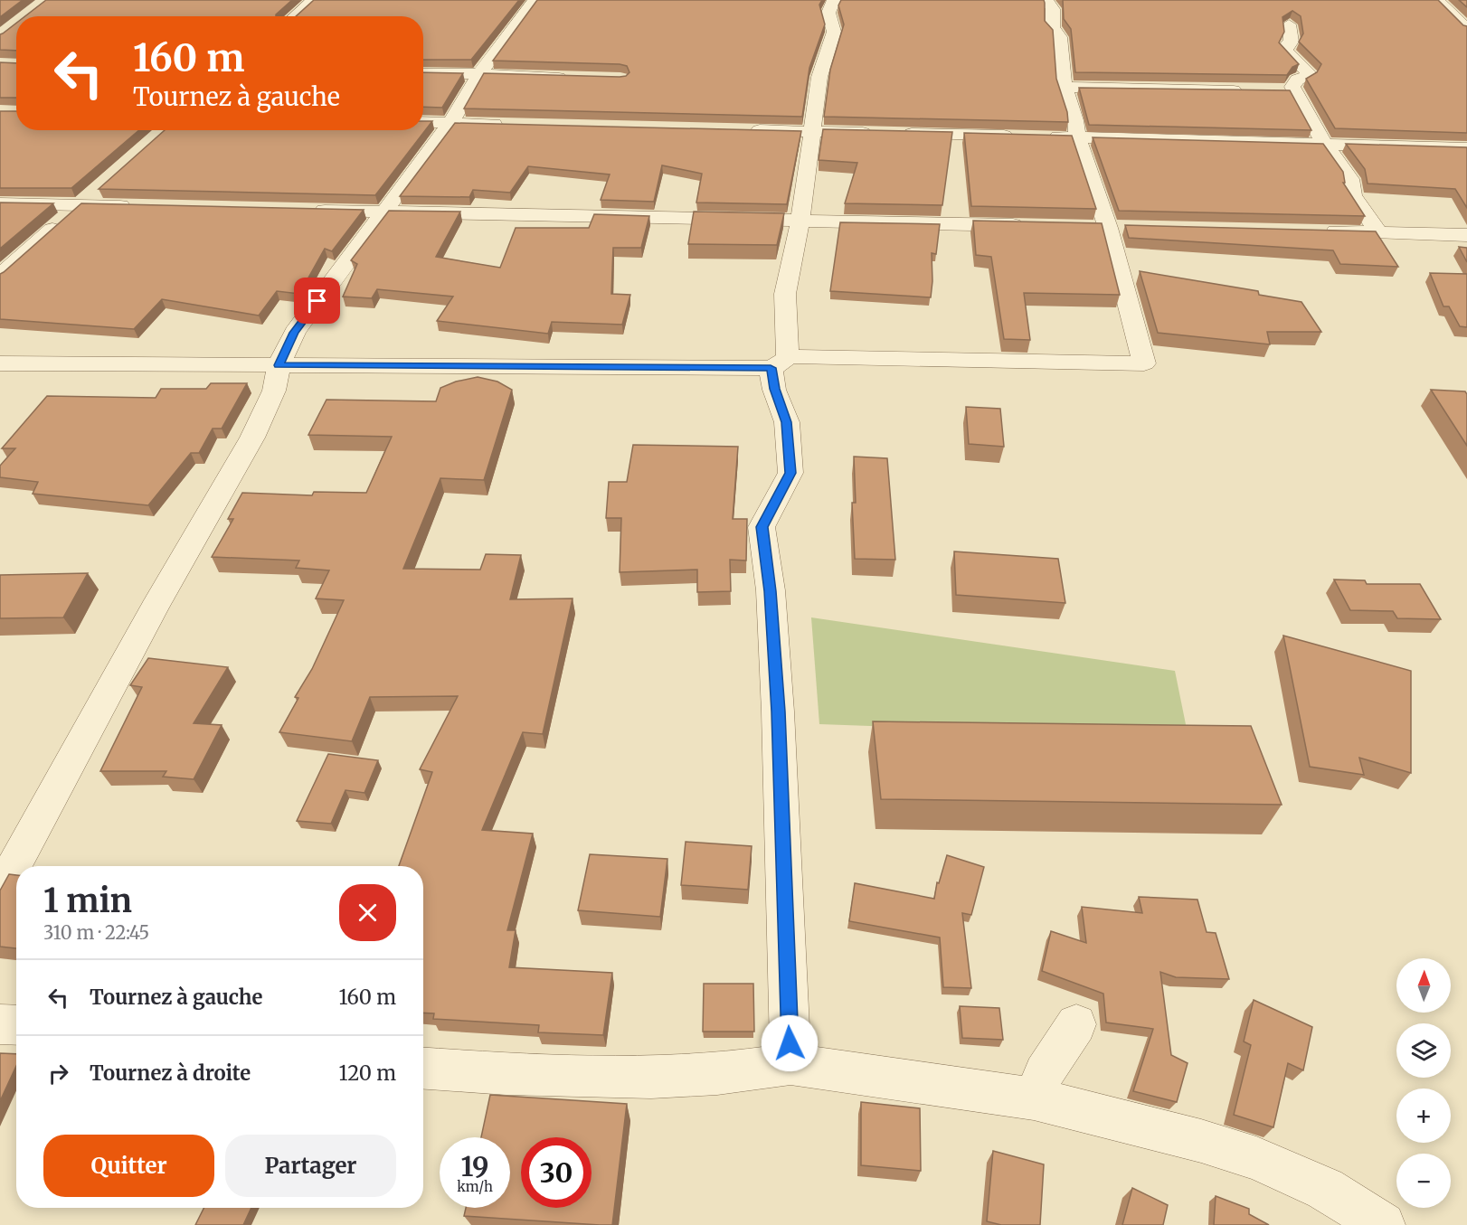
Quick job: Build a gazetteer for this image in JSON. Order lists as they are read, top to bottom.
{
  "north": "top",
  "page": {
    "turn": ["160 m", "Tournez à gauche"],
    "heading": ["1 min", "310 m · 22:45"],
    "map_buttons": ["+", "−"],
    "list": [
      {
        "name": "Tournez à gauche",
        "value": "160 m"
      },
      {
        "name": "Tournez à droite",
        "value": "120 m"
      }
    ],
    "buttons": ["Quitter", "Partager"],
    "speed": "19 km/h",
    "limit": "30"
  }
}
